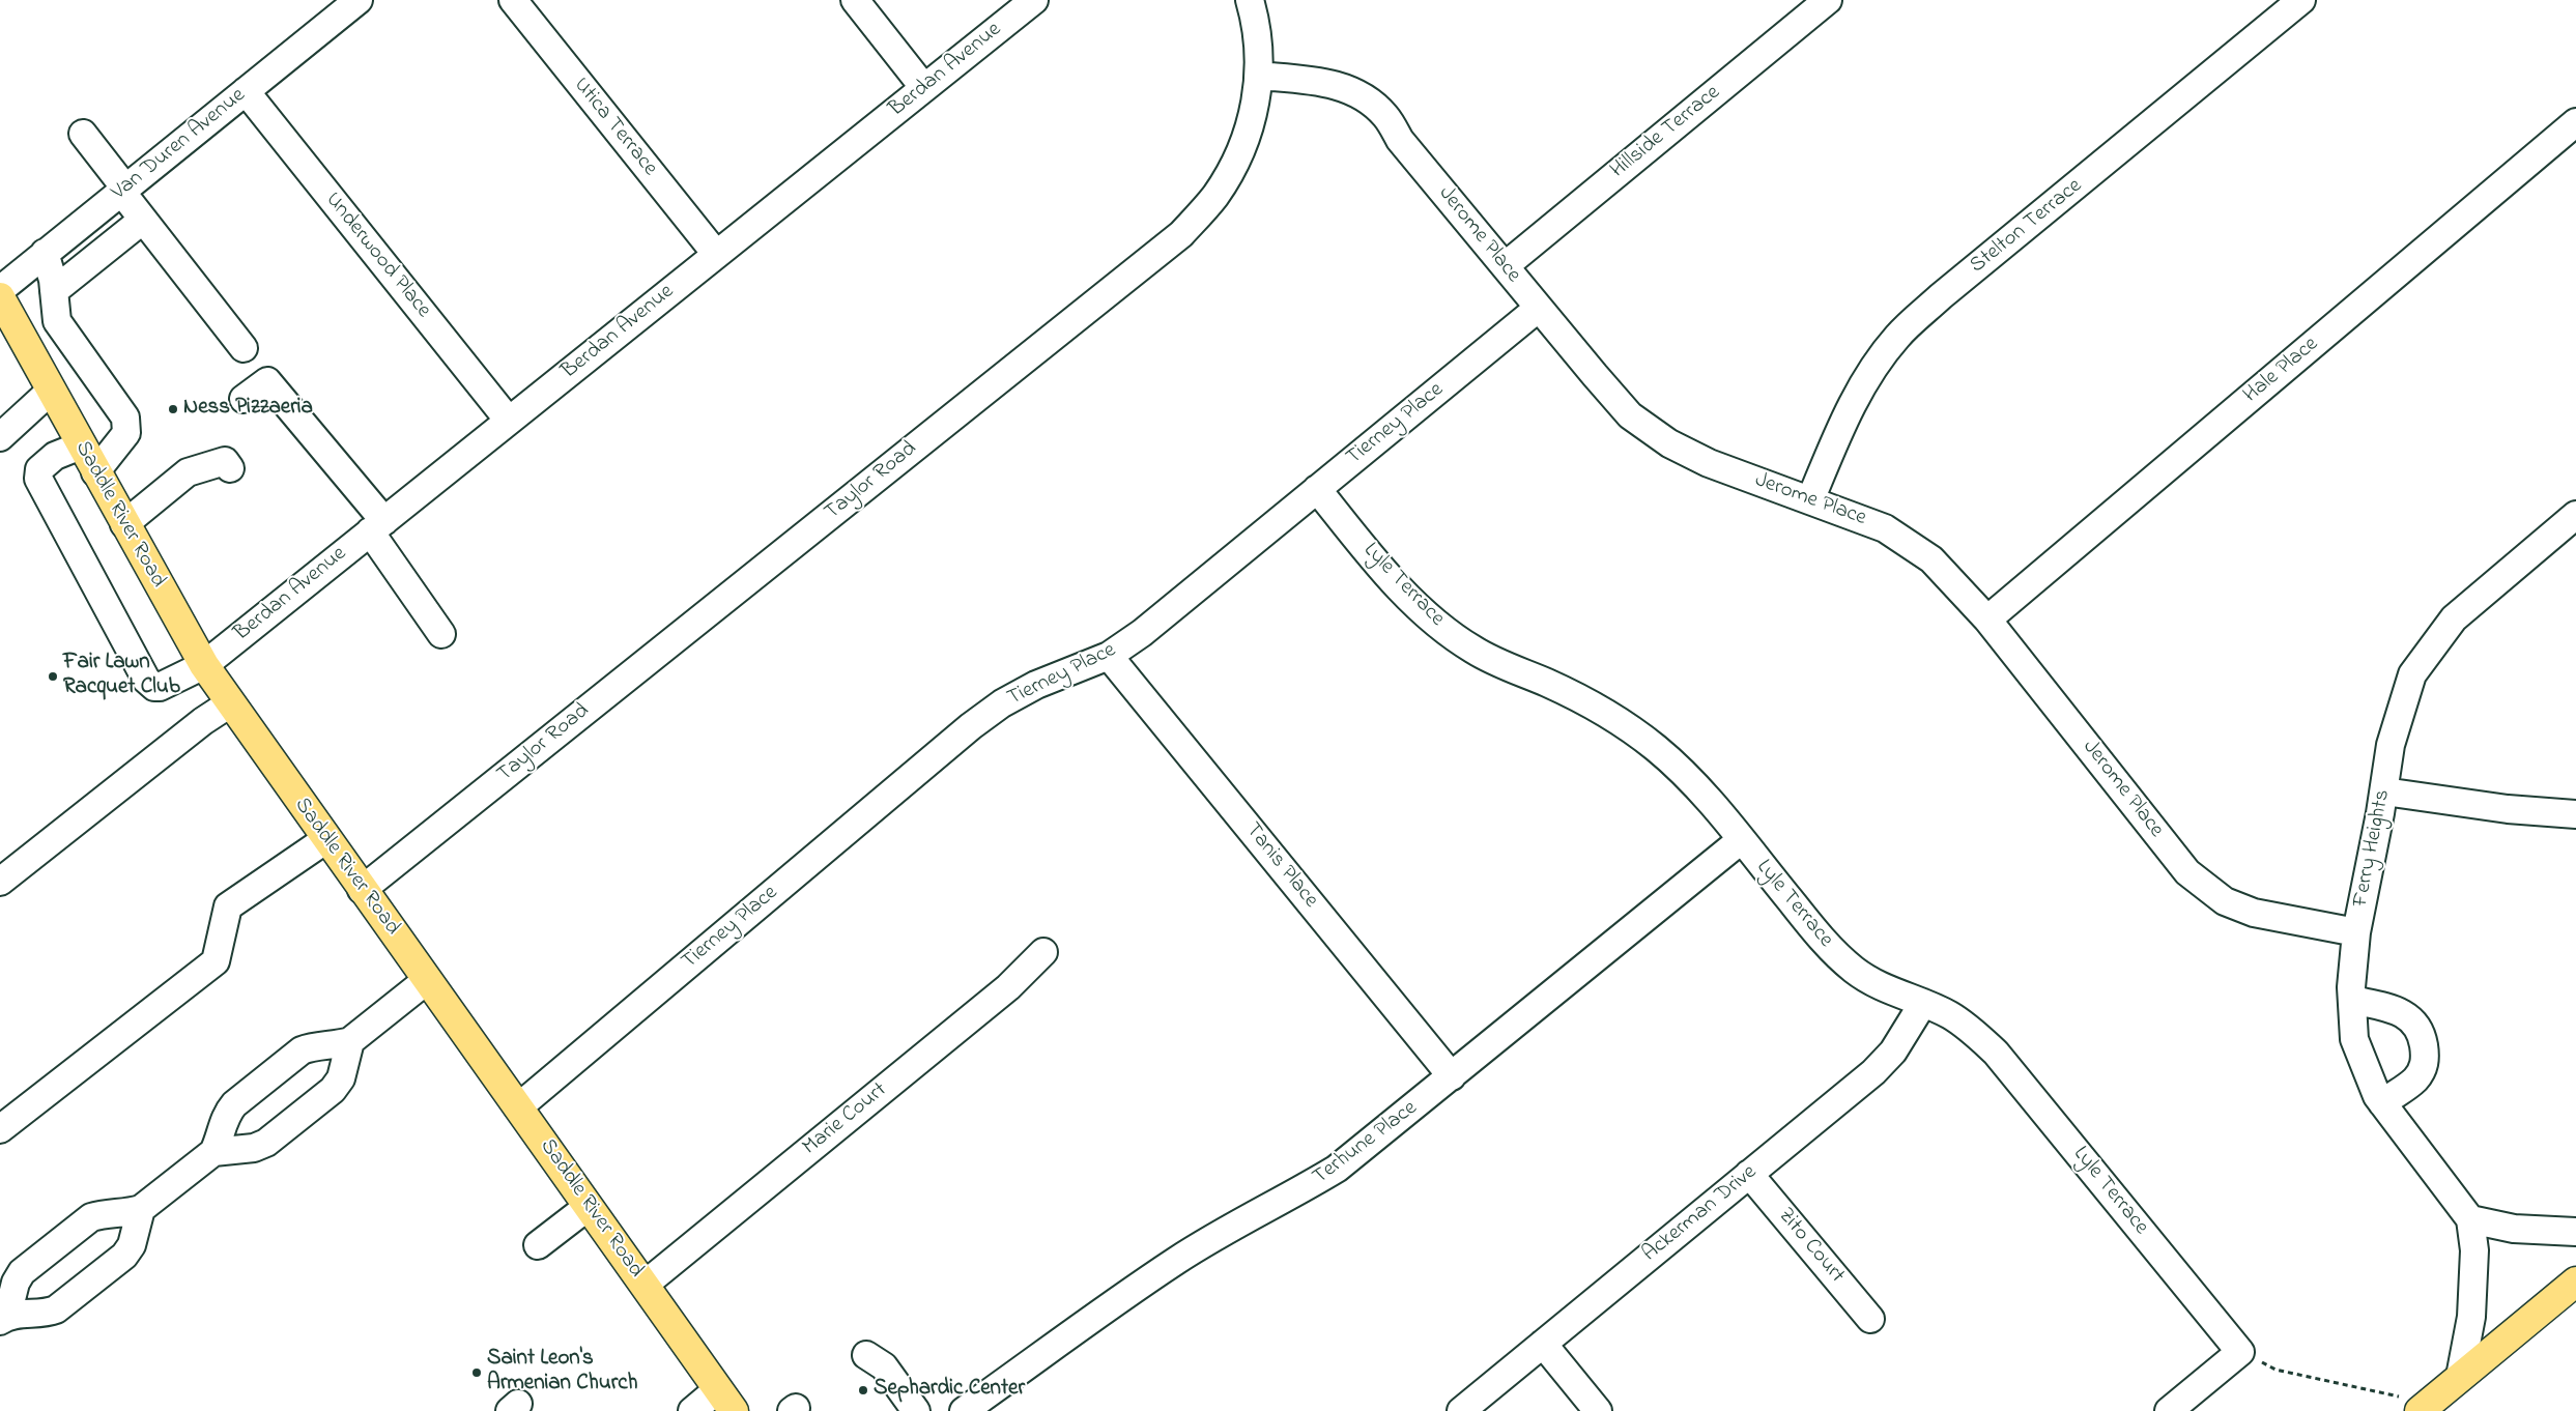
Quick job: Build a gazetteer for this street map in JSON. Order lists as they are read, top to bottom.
{
  "streets": {
    "main road": ["Saddle River Road"],
    "street": [
      "Berdan Avenue",
      "Utica Terrace",
      "Hillside Terrace",
      "Van Duren Avenue",
      "Stelton Terrace",
      "Jerome Place",
      "Underwood Place",
      "Hale Place",
      "Tierney Place",
      "Taylor Road",
      "Lyle Terrace",
      "Ferry Heights",
      "Tanis Place",
      "Marie Court",
      "Terhune Place",
      "Ackerman Drive",
      "Zito Court"
    ]
  },
  "crossings": [
    ["Berdan Avenue", "Utica Terrace"],
    ["Berdan Avenue", "Underwood Place"],
    ["Berdan Avenue", "Saddle River Road"],
    ["Hillside Terrace", "Jerome Place"],
    ["Van Duren Avenue", "Underwood Place"],
    ["Stelton Terrace", "Jerome Place"],
    ["Jerome Place", "Hale Place"],
    ["Jerome Place", "Tierney Place"],
    ["Jerome Place", "Taylor Road"],
    ["Jerome Place", "Ferry Heights"],
    ["Tierney Place", "Saddle River Road"],
    ["Tierney Place", "Lyle Terrace"],
    ["Tierney Place", "Tanis Place"],
    ["Taylor Road", "Saddle River Road"],
    ["Saddle River Road", "Marie Court"],
    ["Lyle Terrace", "Terhune Place"],
    ["Lyle Terrace", "Ackerman Drive"],
    ["Tanis Place", "Terhune Place"],
    ["Ackerman Drive", "Zito Court"]
  ],
  "places": [
    "Ness Pizzaeria",
    "Fair Lawn Racquet Club",
    "Saint Leon's Armenian Church",
    "Sephardic Center"
  ]
}
